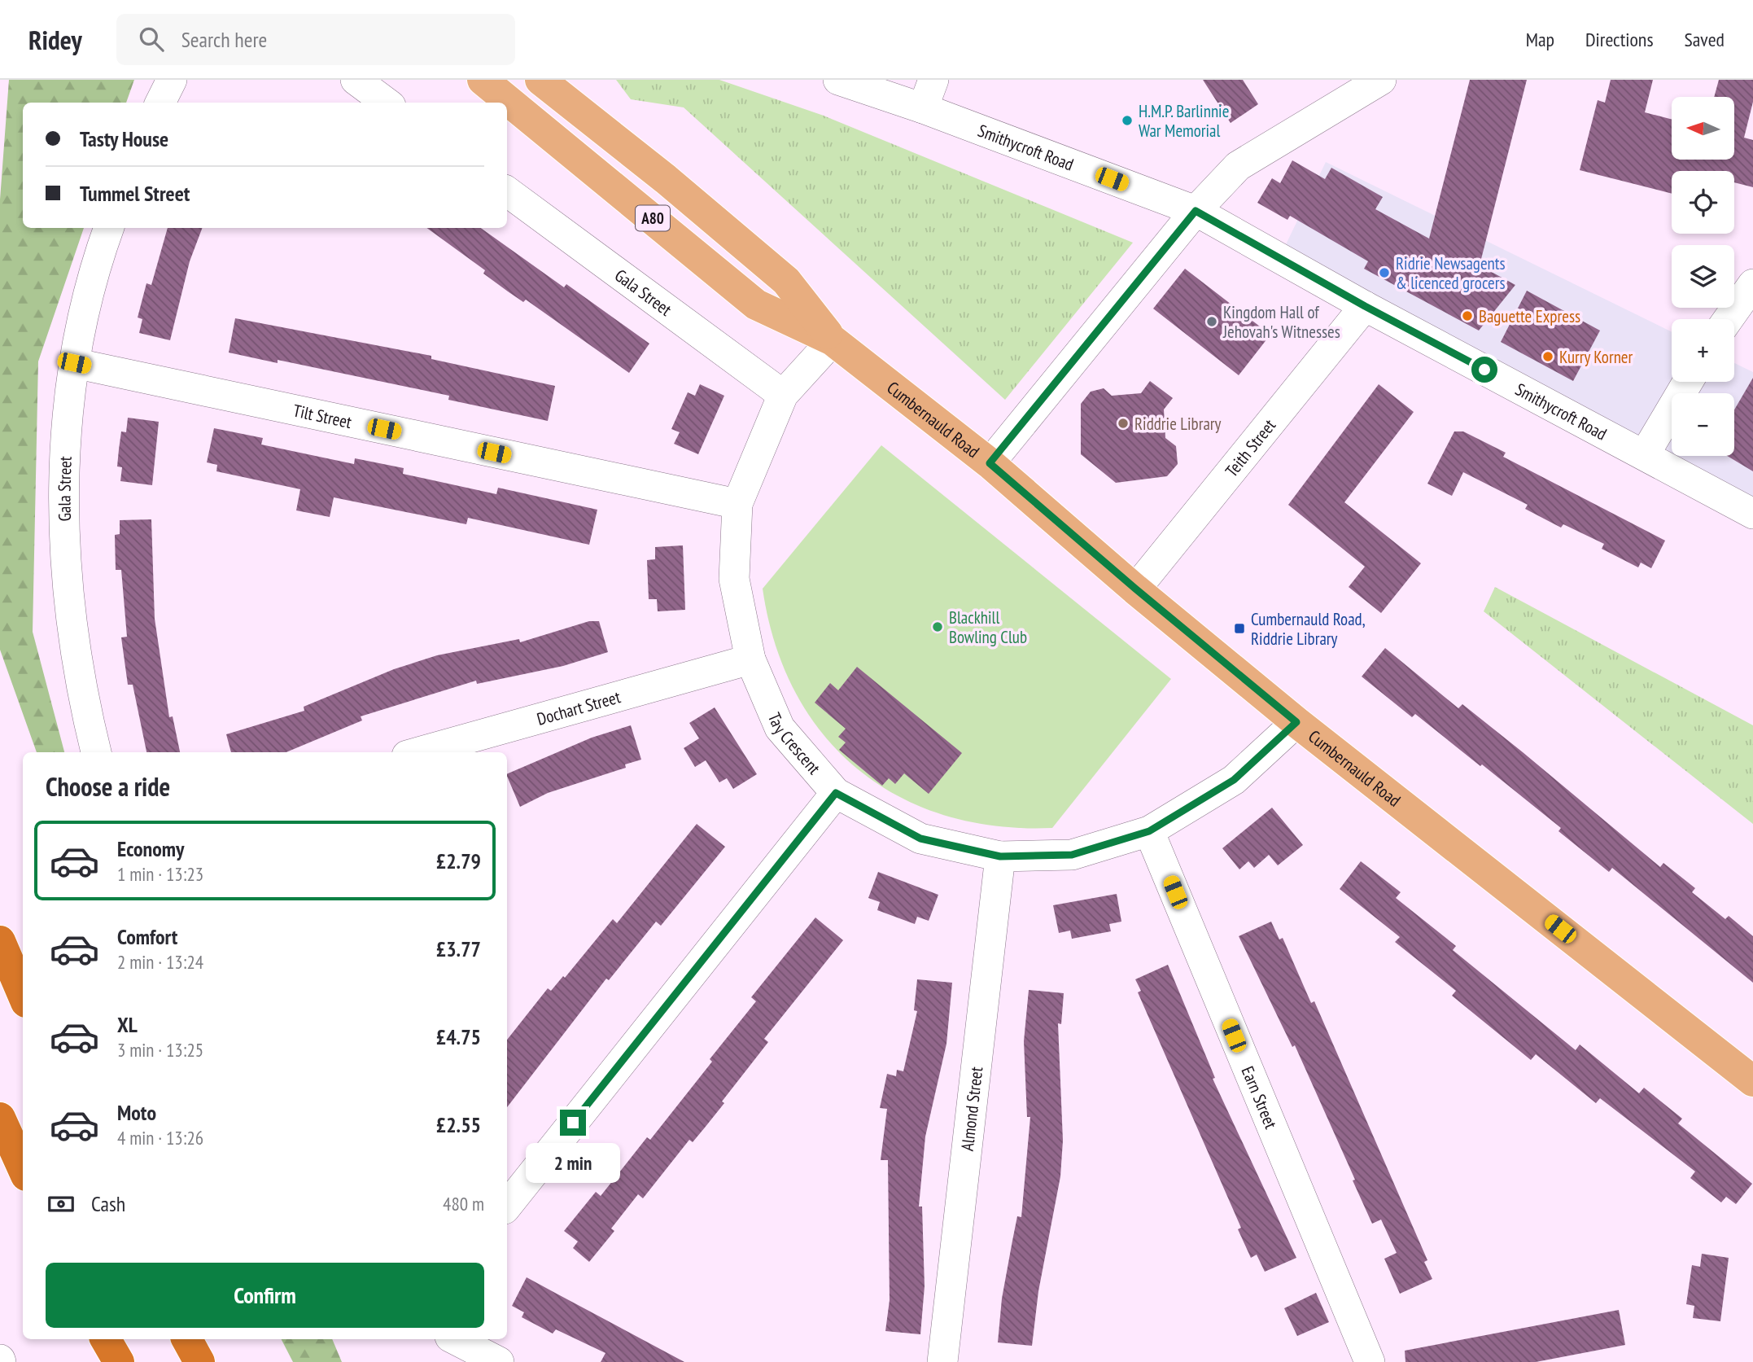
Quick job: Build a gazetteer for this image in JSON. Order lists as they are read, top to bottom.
{
  "streets": {
    "main road": ["A80", "Cumbernauld Road"],
    "street": [
      "Smithycroft Road",
      "Gala Street",
      "Tilt Street",
      "Teith Street",
      "Dochart Street",
      "Tay Crescent",
      "Earn Street",
      "Almond Street"
    ]
  },
  "crossings": [
    ["Smithycroft Road", "Teith Street"],
    ["Gala Street", "Tilt Street"],
    ["Gala Street", "Tay Crescent"],
    ["Tilt Street", "Tay Crescent"],
    ["Cumbernauld Road", "Teith Street"],
    ["Cumbernauld Road", "Tay Crescent"],
    ["Dochart Street", "Tay Crescent"],
    ["Tay Crescent", "Earn Street"],
    ["Tay Crescent", "Almond Street"]
  ],
  "places": {
    "other": [
      "H.M.P. Barlinnie War Memorial",
      "Ridrie Newsagents & licenced grocers",
      "Baguette Express",
      "Kingdom Hall of Jehovah's Witnesses",
      "Kurry Korner",
      "Riddrie Library",
      "Blackhill Bowling Club"
    ],
    "transit": ["Cumbernauld Road, Riddrie Library"]
  },
  "north": "left",
  "page": {
    "header": "Ridey",
    "search": "Search here",
    "nav": ["Map", "Directions", "Saved"],
    "map_buttons": ["+", "−"],
    "banner": ["Tasty House", "Tummel Street"],
    "heading": "Choose a ride",
    "list": [
      {
        "name": "Economy",
        "note": "1 min · 13:23",
        "value": "£2.79"
      },
      {
        "name": "Comfort",
        "note": "2 min · 13:24",
        "value": "£3.77"
      },
      {
        "name": "XL",
        "note": "3 min · 13:25",
        "value": "£4.75"
      },
      {
        "name": "Moto",
        "note": "4 min · 13:26",
        "value": "£2.55"
      }
    ],
    "bubble": "2 min",
    "pay": ["Cash", "480 m"],
    "buttons": "Confirm"
  }
}
